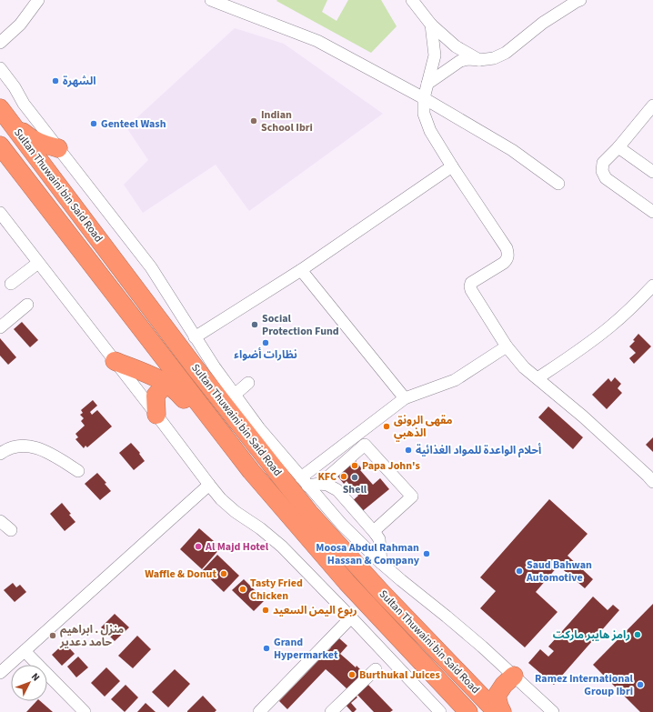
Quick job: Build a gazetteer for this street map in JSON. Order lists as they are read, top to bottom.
{
  "streets": {
    "highway": ["Sultan Thuwaini bin Said Road"]
  },
  "places": [
    "الشهرة",
    "Indian School Ibri",
    "Genteel Wash",
    "Social Protection Fund",
    "نظارات أضواء",
    "مقهى الرونق الذهبي",
    "أحلام الواعدة للمواد الغذائية",
    "Papa John's",
    "KFC",
    "Shell",
    "Al Majd Hotel",
    "Moosa Abdul Rahman Hassan & Company",
    "Saud Bahwan Automotive",
    "Waffle & Donut",
    "Tasty Fried Chicken",
    "ربوع اليمن السعيد",
    "رامز هايبر ماركت",
    "منزل . ابراهيم حامد دعدير",
    "Grand Hypermarket",
    "Burthukal Juices",
    "Ramez International Group Ibri"
  ],
  "north": "top right"
}
